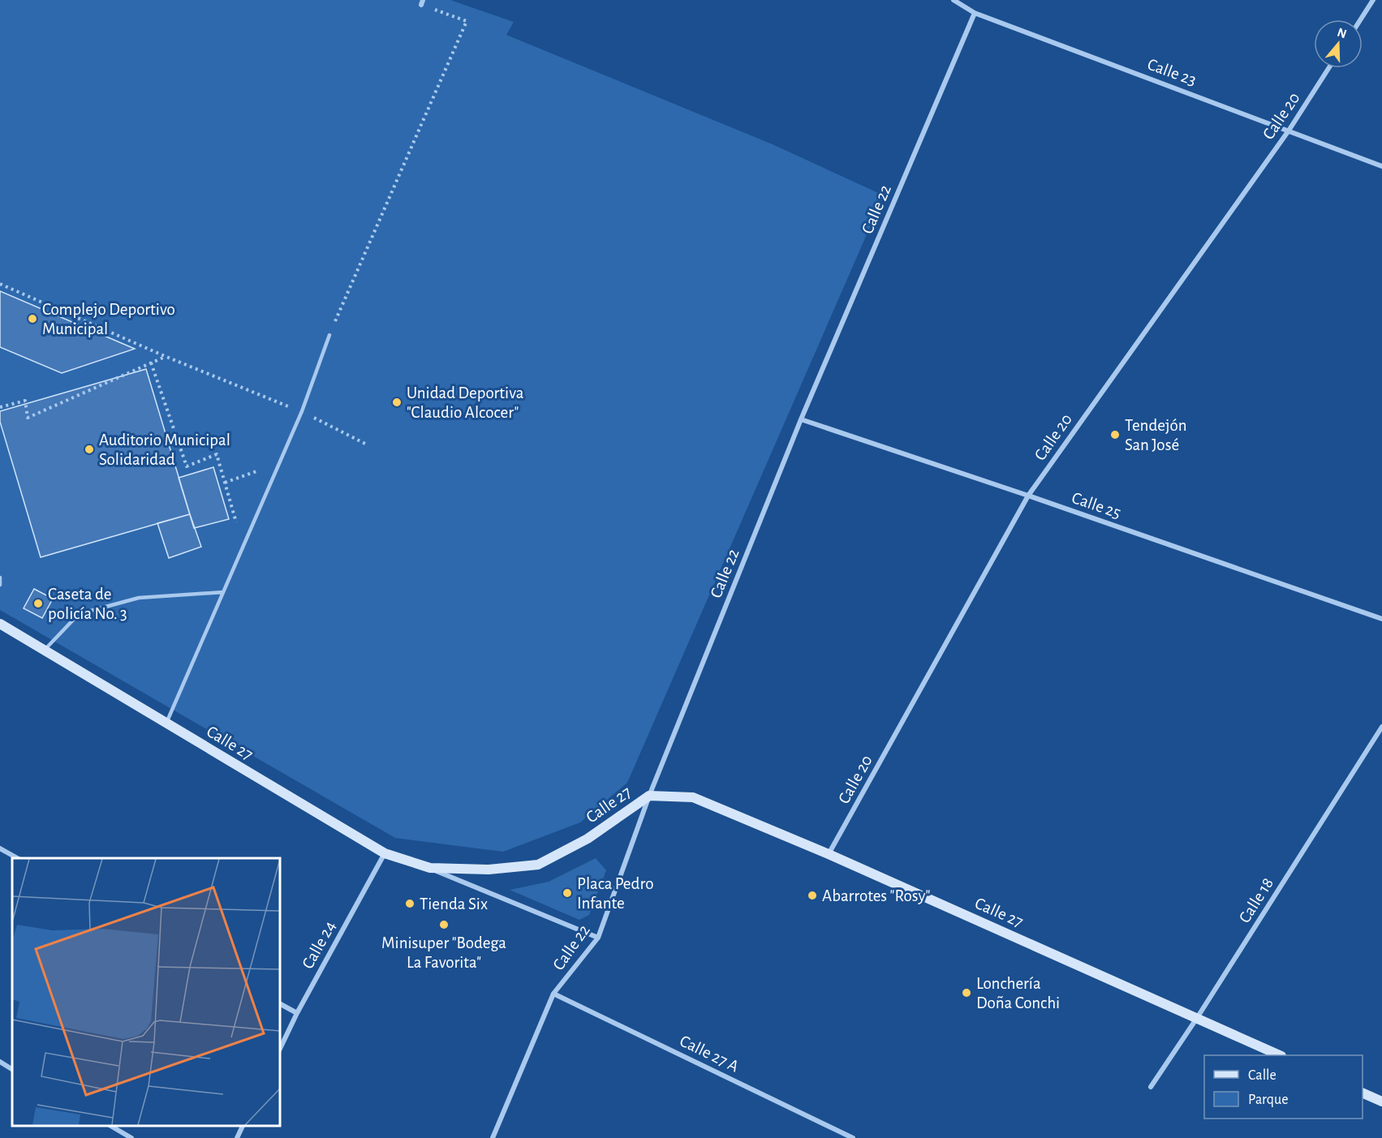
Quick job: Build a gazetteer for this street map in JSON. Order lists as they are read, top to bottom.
{
  "streets": {
    "main road": ["Calle 27"],
    "street": [
      "Calle 23",
      "Calle 20",
      "Calle 22",
      "Calle 25",
      "Calle 18",
      "Calle 24",
      "Calle 27 A"
    ]
  },
  "crossings": [
    ["Calle 23", "Calle 20"],
    ["Calle 23", "Calle 22"],
    ["Calle 20", "Calle 25"],
    ["Calle 20", "Calle 27"],
    ["Calle 22", "Calle 25"],
    ["Calle 22", "Calle 27"],
    ["Calle 22", "Calle 27 A"],
    ["Calle 27", "Calle 18"],
    ["Calle 27", "Calle 24"]
  ],
  "places": [
    "Complejo Deportivo Municipal",
    "Unidad Deportiva \"Claudio Alcocer\"",
    "Tendejón San José",
    "Auditorio Municipal Solidaridad",
    "Caseta de policía No. 3",
    "Placa Pedro Infante",
    "Abarrotes \"Rosy\"",
    "Tienda Six",
    "Minisuper \"Bodega La Favorita\"",
    "Lonchería Doña Conchi"
  ],
  "legend": ["Calle", "Parque"],
  "north": "top"
}
